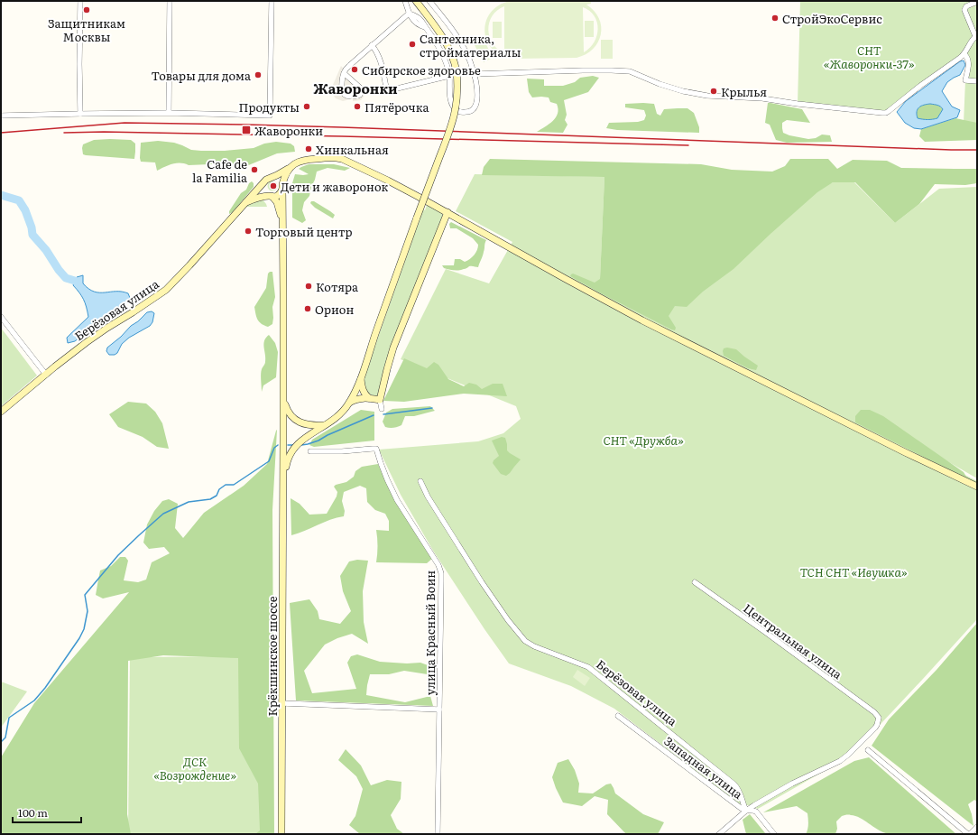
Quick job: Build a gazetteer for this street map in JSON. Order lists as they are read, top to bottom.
{
  "streets": {
    "street": [
      "Берёзовая улица",
      "улица Красный Воин",
      "Центральная улица",
      "Крёкшинское шоссе",
      "Западная улица"
    ]
  },
  "crossings": [
    ["Берёзовая улица", "Центральная улица"],
    ["Берёзовая улица", "Западная улица"],
    ["Центральная улица", "Западная улица"]
  ],
  "districts": ["Жаворонки"],
  "parks": [
    "СНТ «Жаворонки-37»",
    "СНТ «Дружба»",
    "ТСН СНТ «Ивушка»",
    "ДСК «Возрождение»"
  ],
  "places": {
    "other": [
      "Защитникам Москвы",
      "СтройЭкоСервис",
      "Сантехника, стройматериалы",
      "Сибирское здоровье",
      "Товары для дома",
      "Крылья",
      "Продукты",
      "Пятёрочка",
      "Хинкальная",
      "Cafe de la Familia",
      "Дети и жаворонок",
      "Торговый центр",
      "Котяра",
      "Орион"
    ],
    "transit": ["Жаворонки"]
  },
  "scale_bar": "100 m"
}
